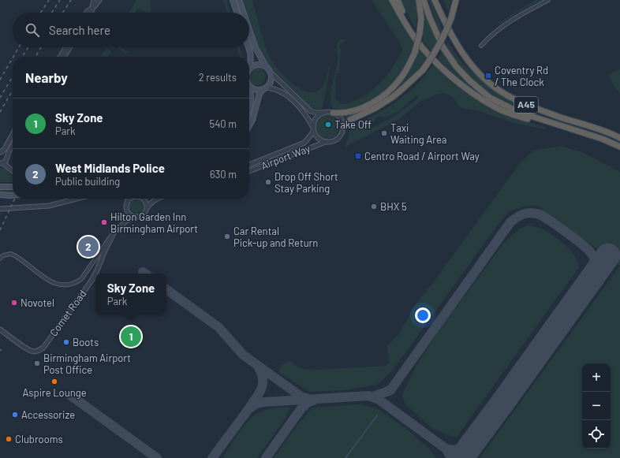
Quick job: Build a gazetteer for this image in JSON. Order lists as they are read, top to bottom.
{
  "streets": {
    "highway": ["A45"],
    "street": ["Airport Way", "Comet Road"]
  },
  "places": {
    "transit": ["Coventry Rd / The Clock", "Centro Road / Airport Way"],
    "other": [
      "Take Off",
      "Taxi Waiting Area",
      "Drop Off Short Stay Parking",
      "BHX 5",
      "Hilton Garden Inn Birmingham Airport",
      "Car Rental Pick-up and Return",
      "Novotel",
      "Boots",
      "Birmingham Airport Post Office",
      "Aspire Lounge",
      "Accessorize",
      "Clubrooms"
    ]
  },
  "page": {
    "search": "Search here",
    "heading": ["Nearby", "2 results"],
    "list": [
      {
        "mark": "1",
        "name": "Sky Zone",
        "note": "Park",
        "value": "540 m"
      },
      {
        "mark": "2",
        "name": "West Midlands Police",
        "note": "Public building",
        "value": "630 m"
      }
    ],
    "pins": ["2", "1"],
    "popup": ["Sky Zone", "Park"],
    "map_buttons": ["+", "−"]
  }
}
